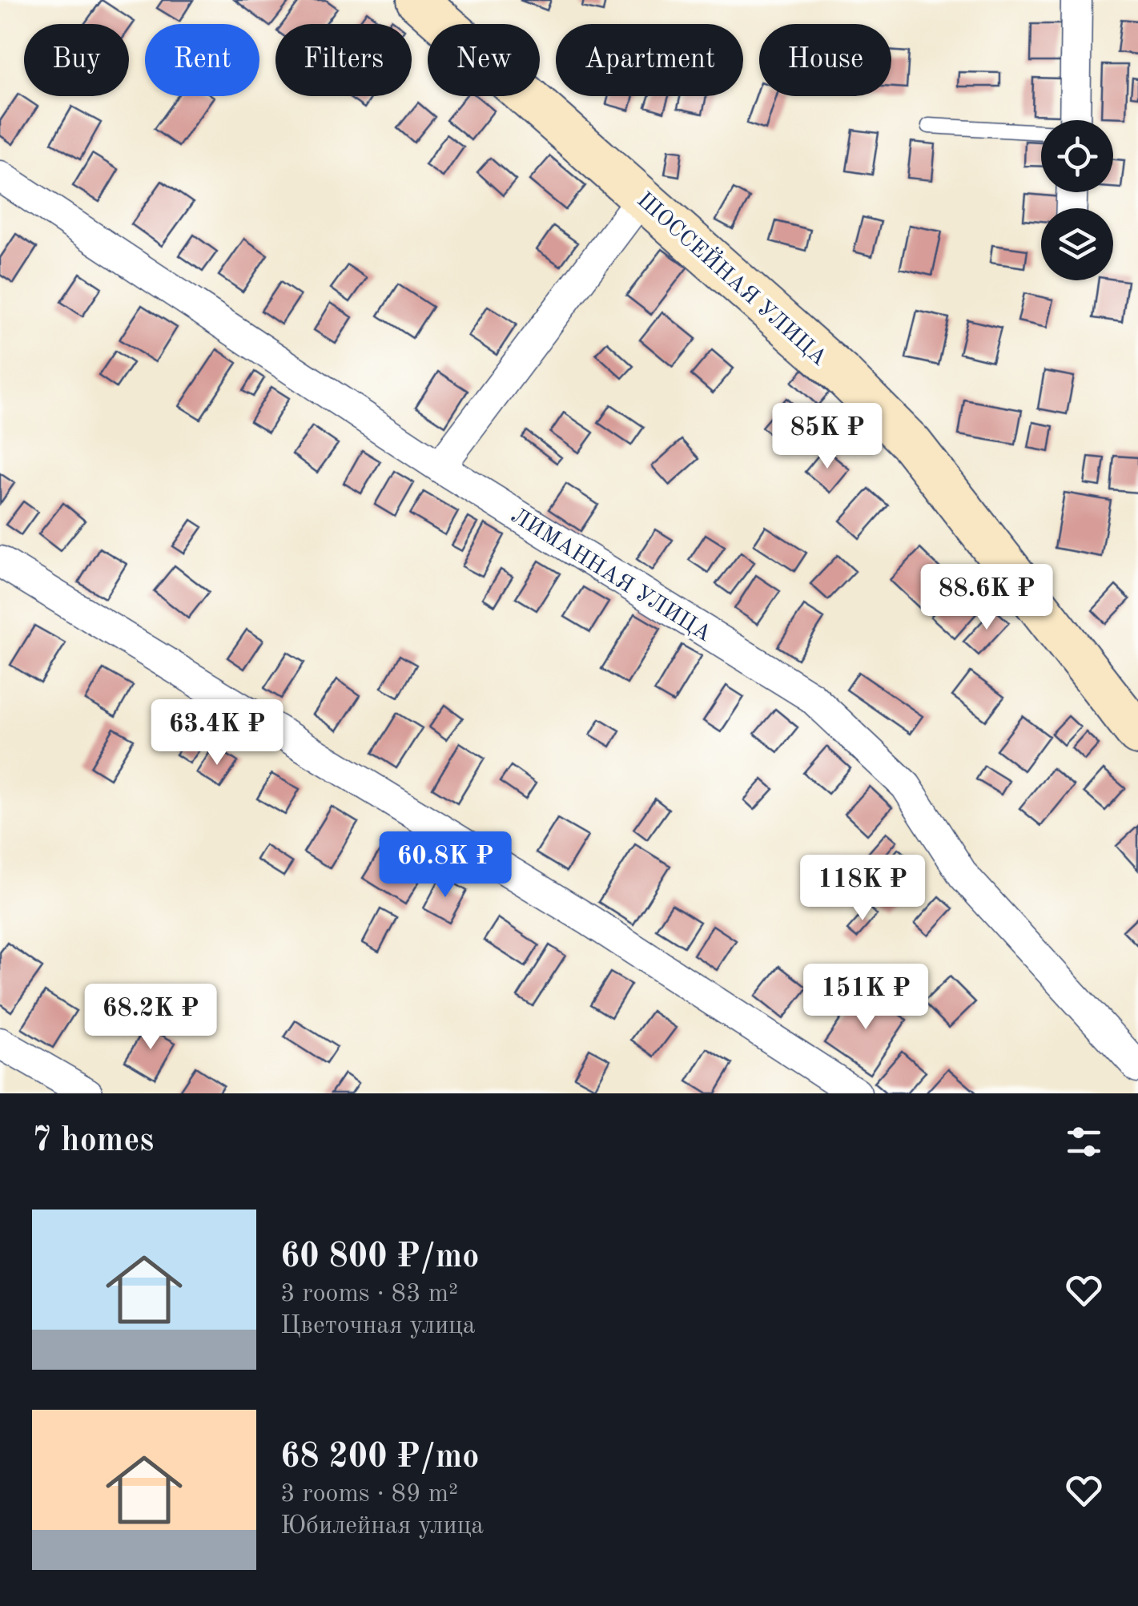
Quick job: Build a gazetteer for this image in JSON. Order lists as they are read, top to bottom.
{
  "streets": {
    "main road": ["ШОССЕЙНАЯ УЛИЦА"],
    "street": ["ЛИМАННАЯ УЛИЦА"]
  },
  "page": {
    "chip": [
      "Buy",
      "Rent",
      "Filters",
      "New",
      "Apartment",
      "House"
    ],
    "price": [
      "85K ₽",
      "88.6K ₽",
      "63.4K ₽",
      "60.8K ₽",
      "118K ₽",
      "151K ₽",
      "68.2K ₽"
    ],
    "heading": "7 homes",
    "list": [
      {
        "name": "60 800 ₽/mo",
        "note": "3 rooms · 83 m² · Цветочная улица"
      },
      {
        "name": "68 200 ₽/mo",
        "note": "3 rooms · 89 m² · Юбилейная улица"
      }
    ]
  }
}
